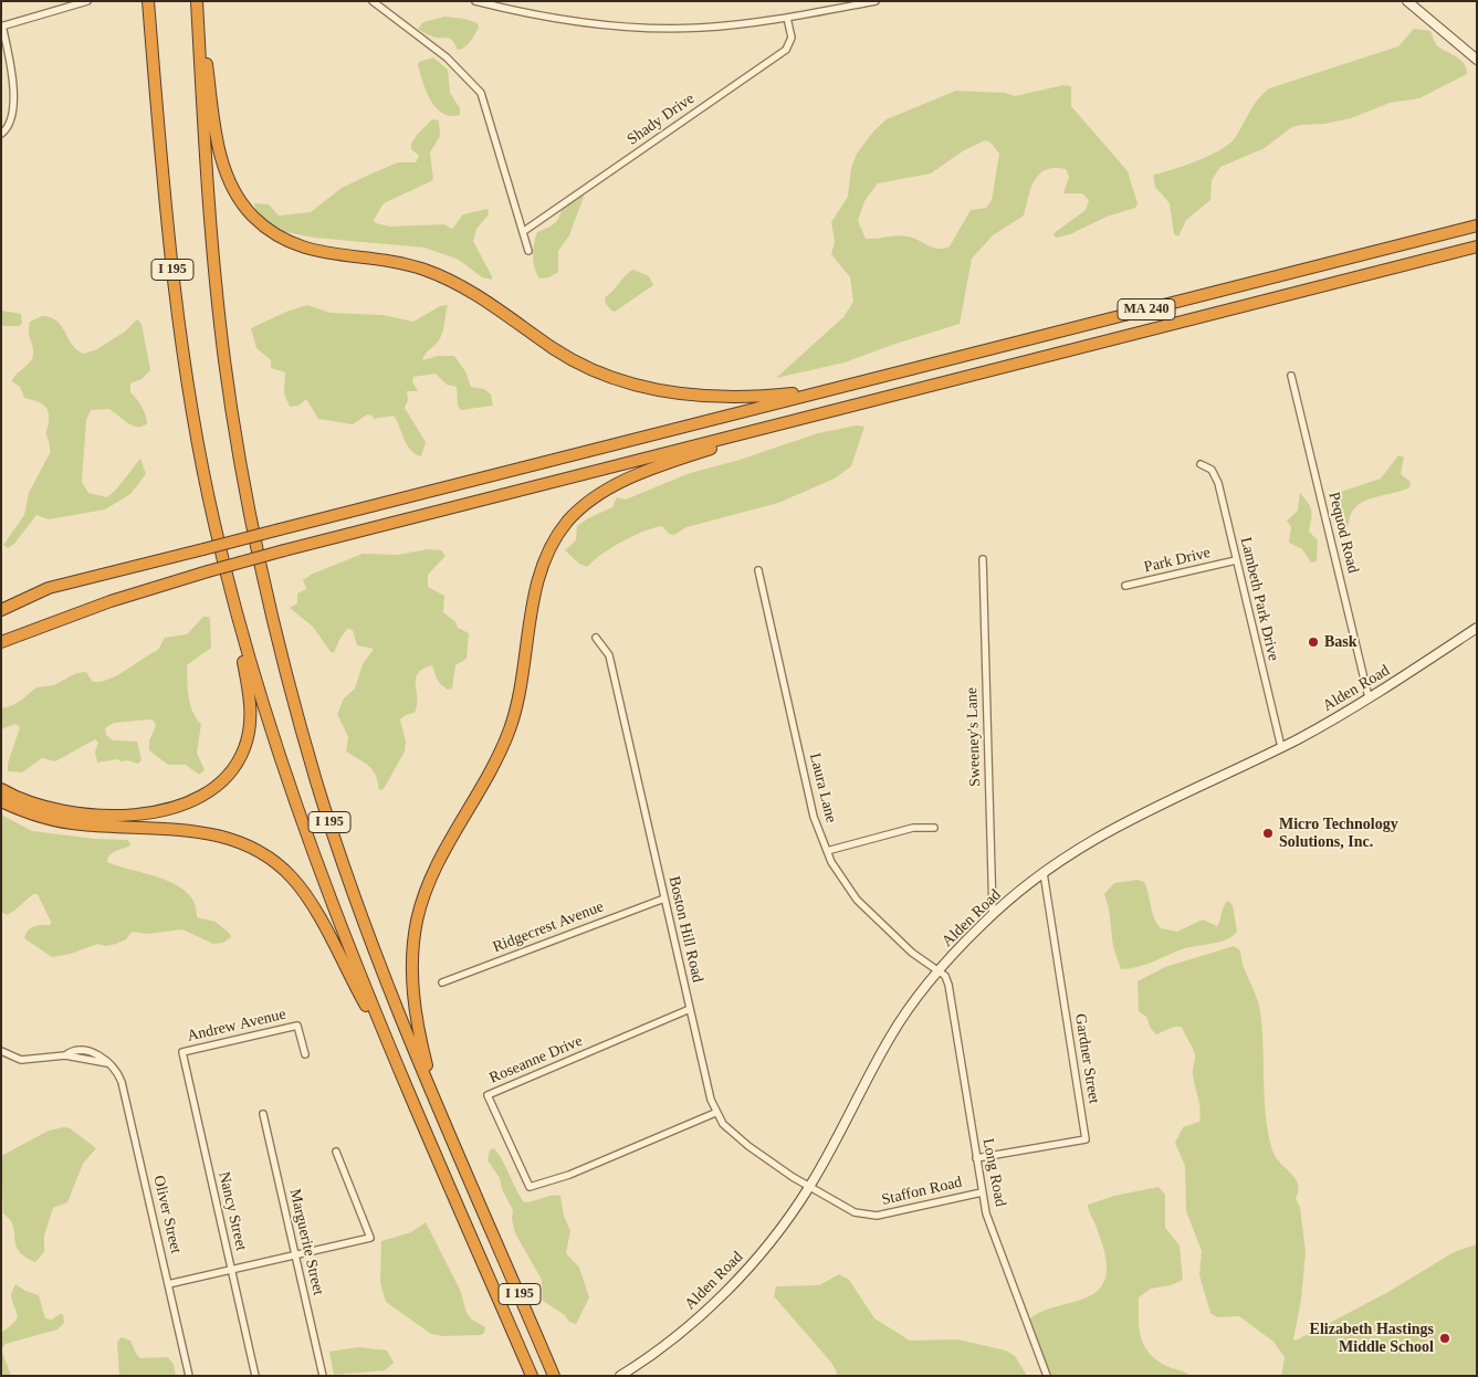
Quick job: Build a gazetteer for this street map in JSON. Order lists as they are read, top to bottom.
{
  "streets": {
    "highway": ["I 195", "MA 240"],
    "main road": ["Alden Road"],
    "street": [
      "Shady Drive",
      "Pequod Road",
      "Park Drive",
      "Lambeth Park Drive",
      "Sweeney's Lane",
      "Laura Lane",
      "Ridgecrest Avenue",
      "Boston Hill Road",
      "Andrew Avenue",
      "Gardner Street",
      "Roseanne Drive",
      "Long Road",
      "Staffon Road",
      "Nancy Street",
      "Oliver Street",
      "Marguerite Street"
    ]
  },
  "crossings": [
    ["Pequod Road", "Alden Road"],
    ["Park Drive", "Lambeth Park Drive"],
    ["Lambeth Park Drive", "Alden Road"],
    ["Alden Road", "Sweeney's Lane"],
    ["Alden Road", "Laura Lane"],
    ["Alden Road", "Boston Hill Road"],
    ["Alden Road", "Gardner Street"],
    ["Alden Road", "Long Road"],
    ["Alden Road", "Staffon Road"],
    ["Laura Lane", "Long Road"],
    ["Ridgecrest Avenue", "Boston Hill Road"],
    ["Boston Hill Road", "Roseanne Drive"],
    ["Boston Hill Road", "Staffon Road"],
    ["Andrew Avenue", "Nancy Street"],
    ["Gardner Street", "Long Road"],
    ["Long Road", "Staffon Road"]
  ],
  "places": ["Bask", "Micro Technology Solutions, Inc.", "Elizabeth Hastings Middle School"]
}
